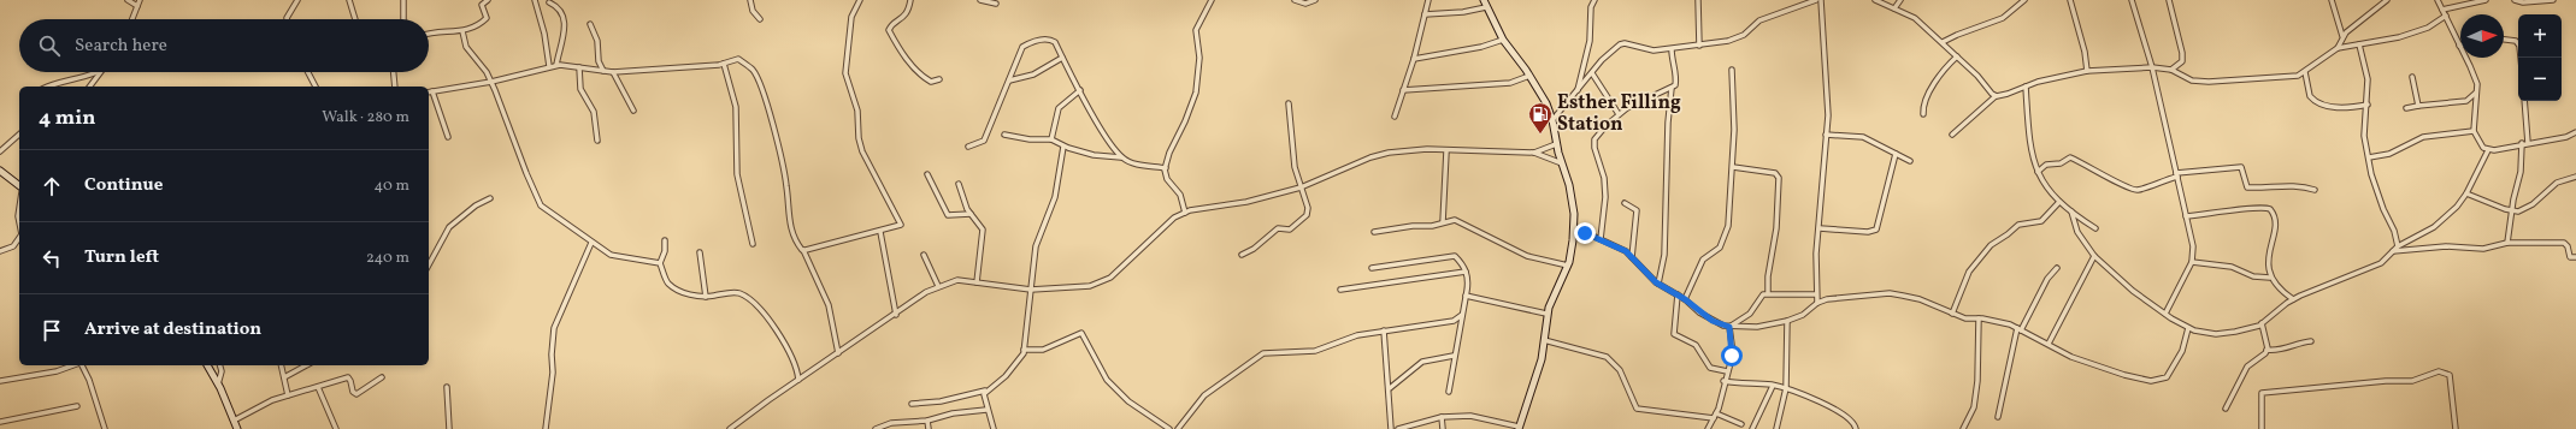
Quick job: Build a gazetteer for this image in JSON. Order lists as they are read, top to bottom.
{
  "places": {
    "fuel station": ["Esther Filling Station"]
  },
  "north": "right",
  "page": {
    "map_buttons": ["+", "−"],
    "search": "Search here",
    "heading": ["4 min", "Walk · 280 m"],
    "list": [
      ["Continue", "40 m"],
      ["Turn left", "240 m"],
      "Arrive at destination"
    ]
  }
}
